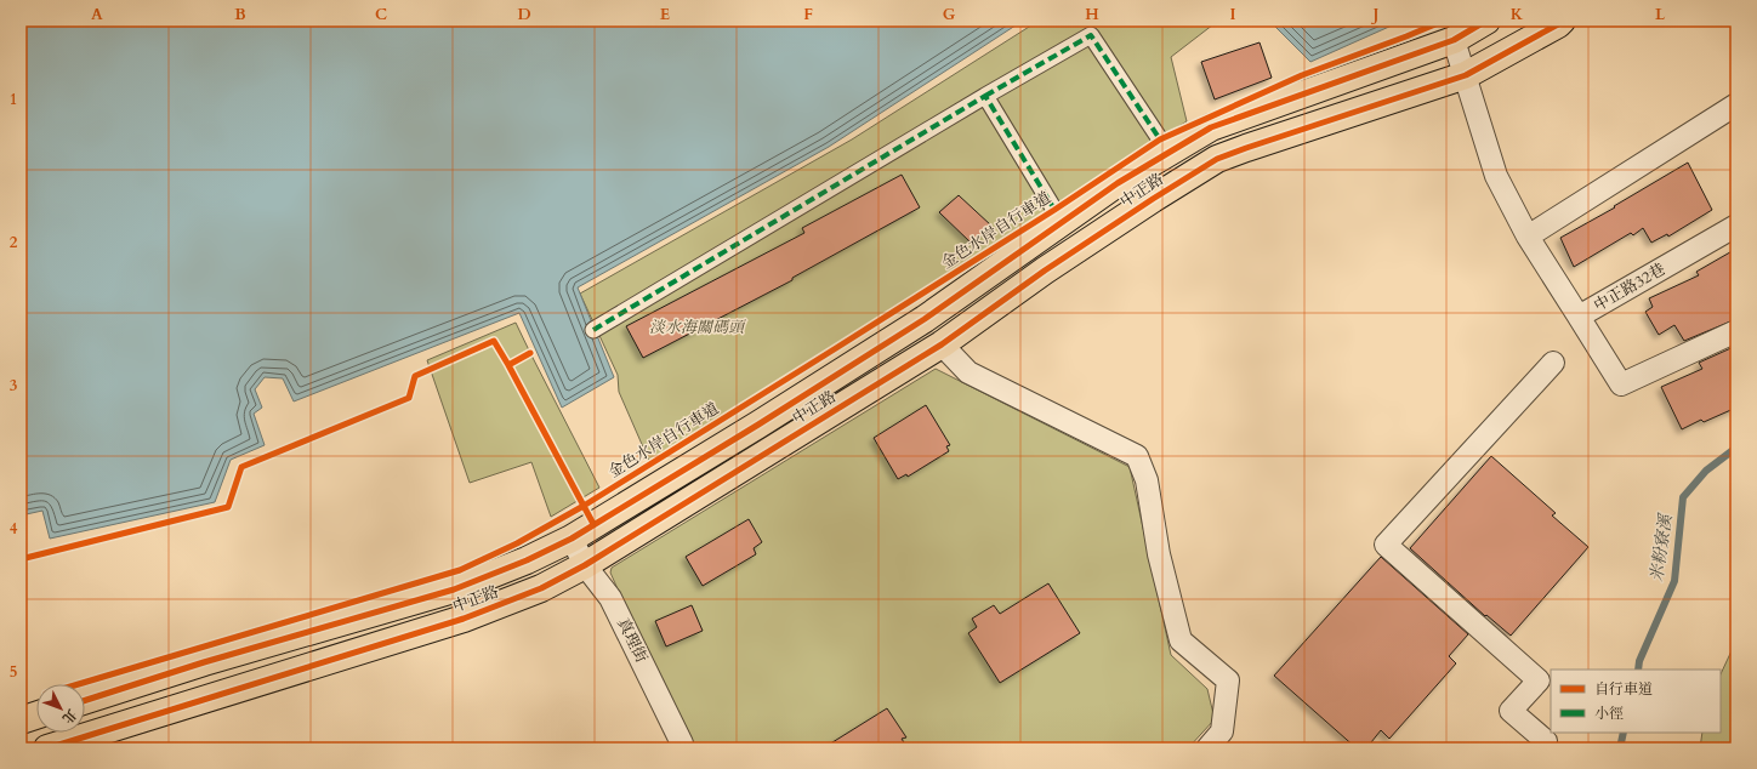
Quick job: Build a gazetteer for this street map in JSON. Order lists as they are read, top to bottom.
{
  "streets": {
    "main road": ["中正路"],
    "street": ["中正路32巷", "真理街"],
    "cycle path": ["金色水岸自行車道"]
  },
  "crossings": [
    ["中正路", "中正路32巷"],
    ["中正路", "真理街"]
  ],
  "water": ["米粉寮溪"],
  "parks": ["淡水海關碼頭"],
  "legend": ["自行車道", "小徑"],
  "north": "bottom right",
  "grid": {
    "columns": [
      "A",
      "B",
      "C",
      "D",
      "E",
      "F",
      "G",
      "H",
      "I",
      "J",
      "K",
      "L"
    ],
    "rows": [
      "1",
      "2",
      "3",
      "4",
      "5"
    ]
  }
}
